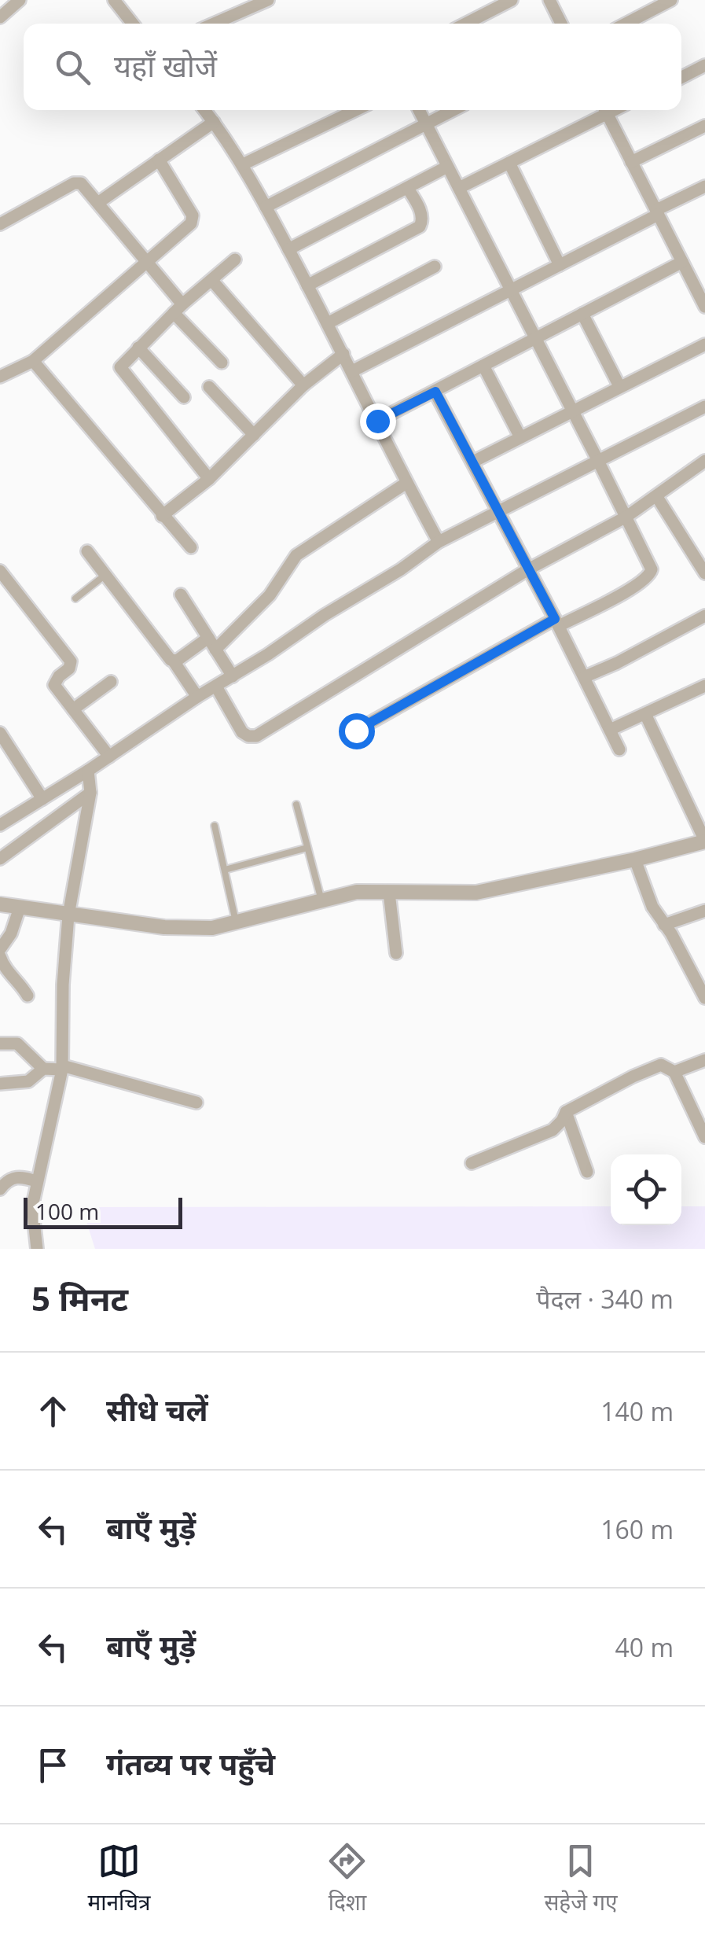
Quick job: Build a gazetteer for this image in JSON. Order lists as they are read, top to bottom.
{
  "scale_bar": "100 m",
  "page": {
    "search": "यहाँ खोजें",
    "scale": "100 m",
    "heading": ["5 मिनट", "पैदल · 340 m"],
    "list": [
      ["सीधे चलें", "140 m"],
      ["बाएँ मुड़ें", "160 m"],
      ["बाएँ मुड़ें", "40 m"],
      "गंतव्य पर पहुँचे"
    ],
    "nav": ["मानचित्र", "दिशा", "सहेजे गए"]
  }
}
